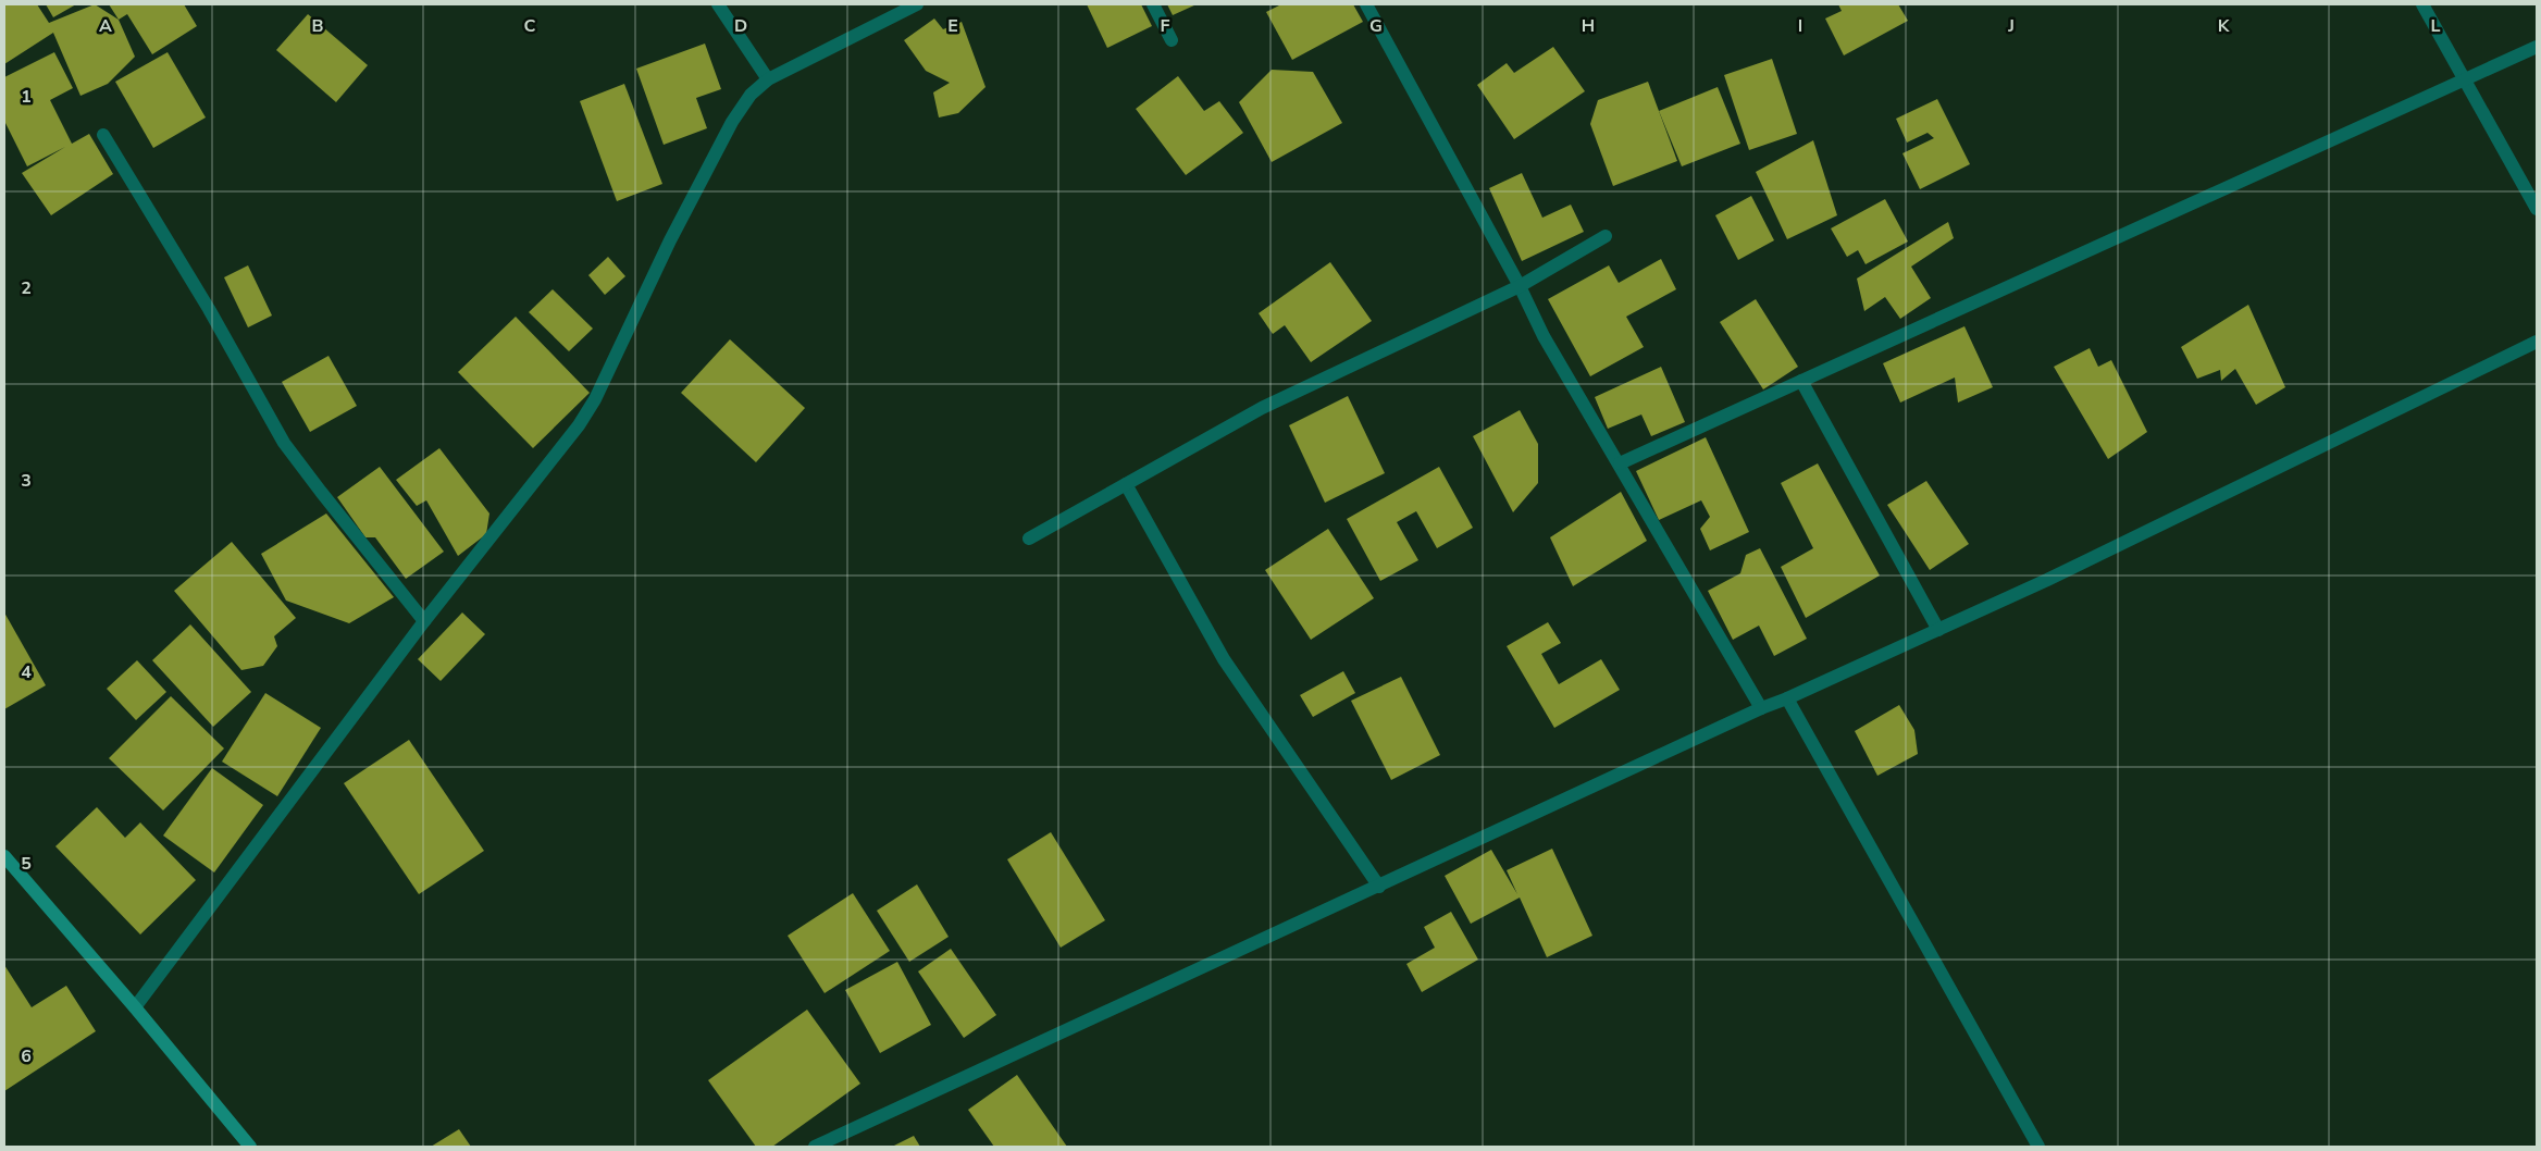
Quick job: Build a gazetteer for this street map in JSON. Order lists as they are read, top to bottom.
{
  "grid": {
    "columns": [
      "A",
      "B",
      "C",
      "D",
      "E",
      "F",
      "G",
      "H",
      "I",
      "J",
      "K",
      "L"
    ],
    "rows": [
      "1",
      "2",
      "3",
      "4",
      "5",
      "6"
    ]
  }
}
